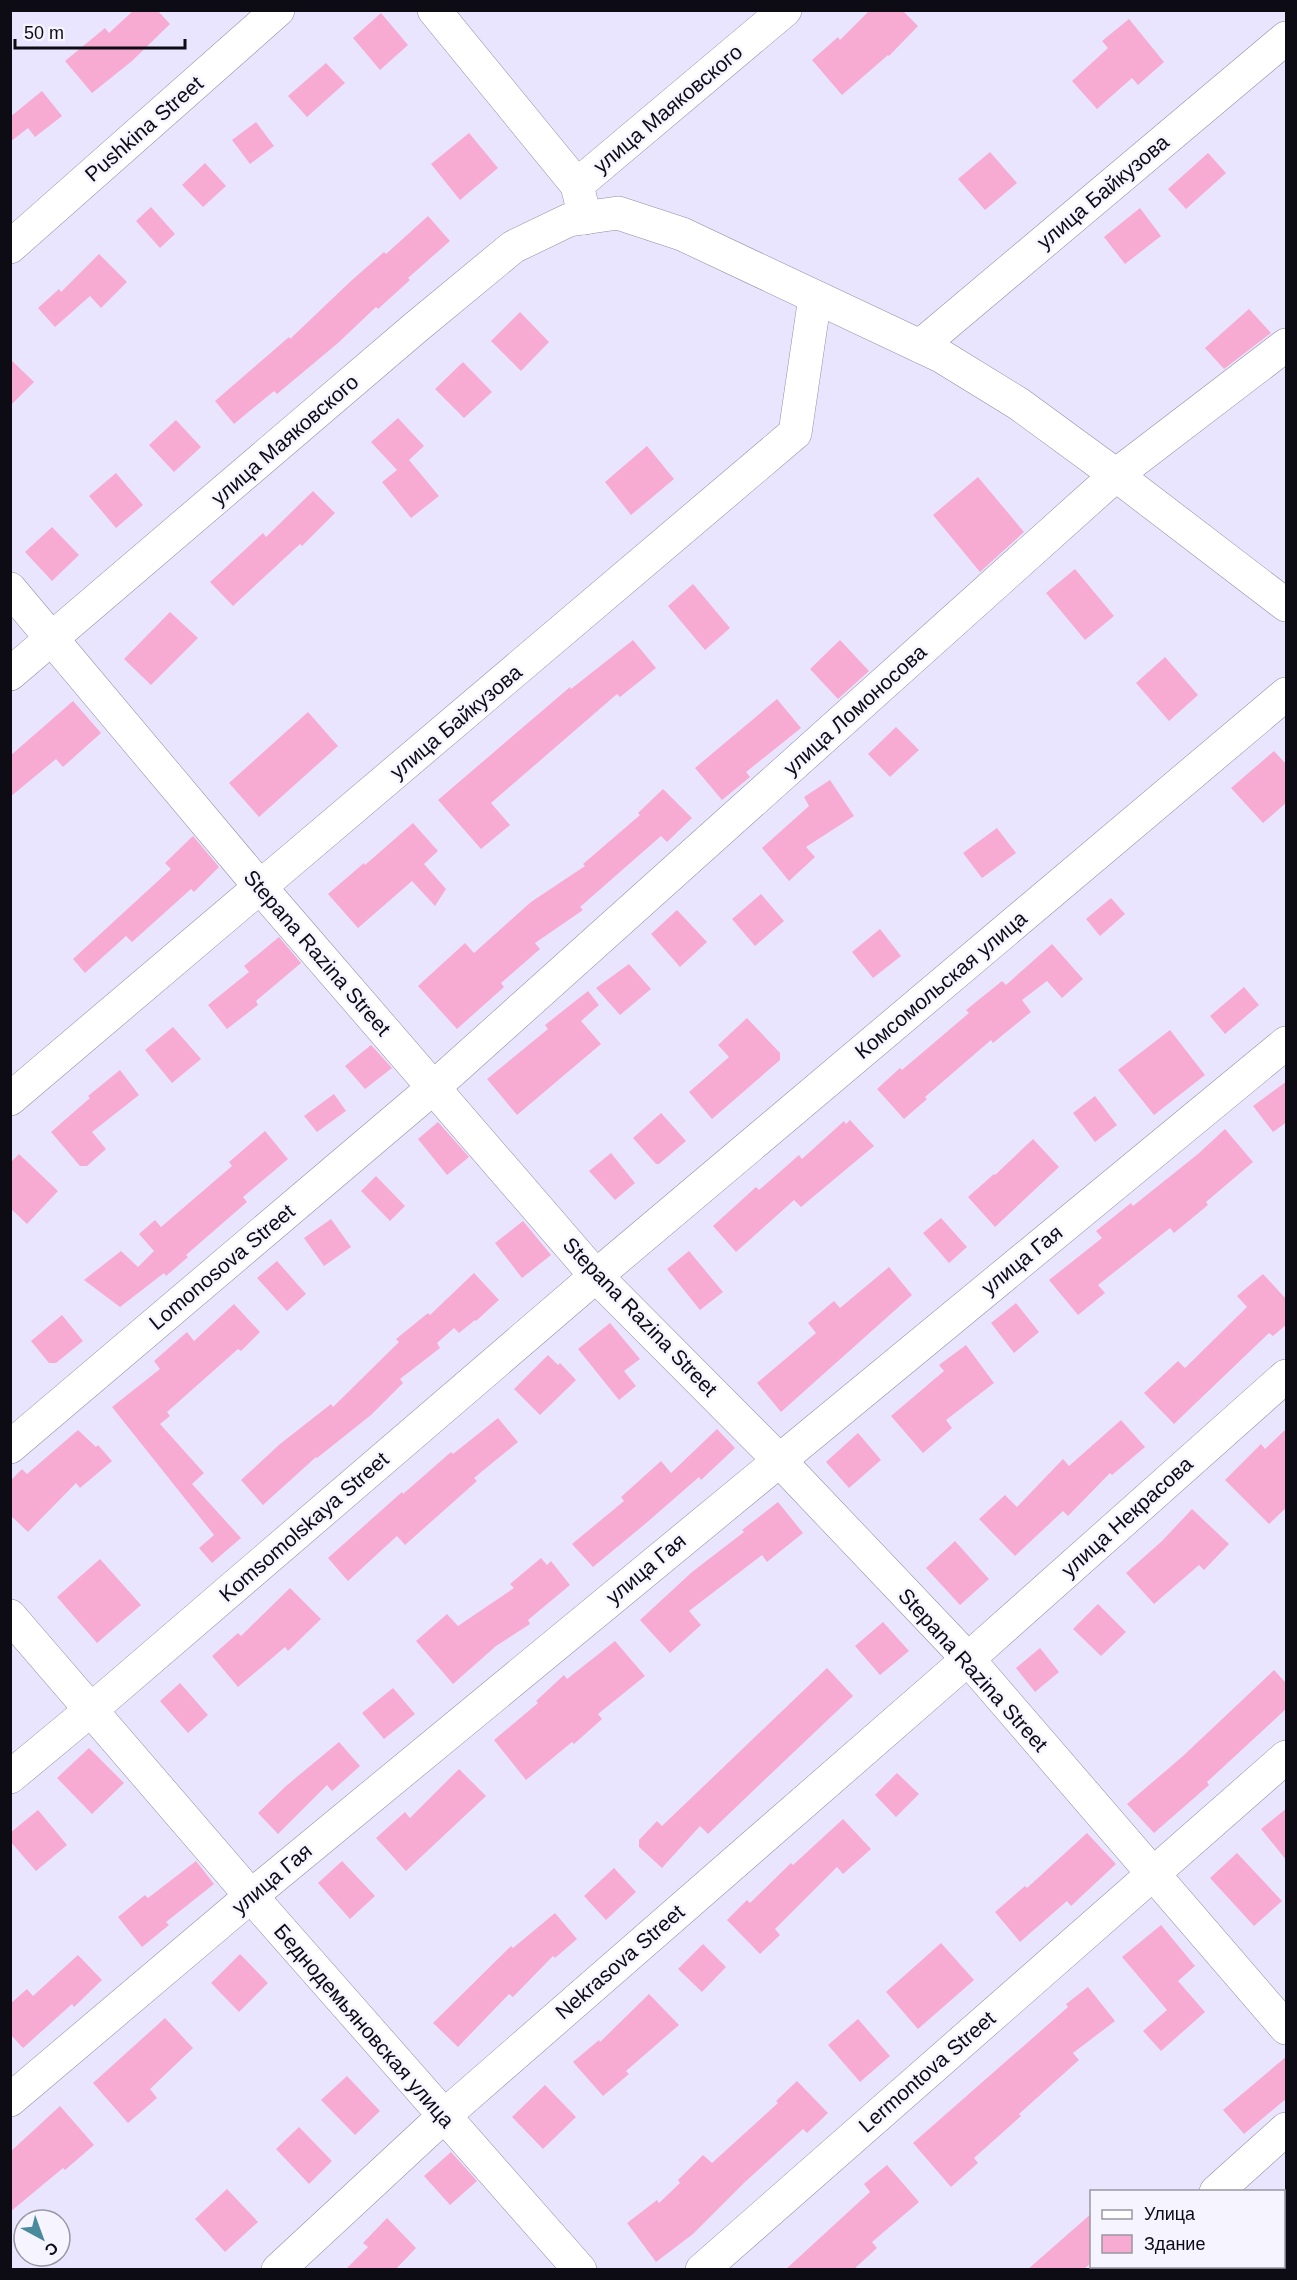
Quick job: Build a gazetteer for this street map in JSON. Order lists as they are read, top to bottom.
{
  "streets": {
    "street": [
      "улица Маяковского",
      "Pushkina Street",
      "улица Байкузова",
      "улица Ломоносова",
      "Stepana Razina Street",
      "Комсомольская улица",
      "улица Гая",
      "Lomonosova Street",
      "улица Некрасова",
      "Komsomolskaya Street",
      "Nekrasova Street",
      "Беднодемьяновская улица",
      "Lermontova Street"
    ]
  },
  "crossings": [
    ["улица Маяковского", "Stepana Razina Street"],
    ["улица Байкузова", "Stepana Razina Street"],
    ["улица Ломоносова", "Stepana Razina Street"],
    ["улица Ломоносова", "Lomonosova Street"],
    ["Stepana Razina Street", "Комсомольская улица"],
    ["Stepana Razina Street", "улица Гая"],
    ["Stepana Razina Street", "Lomonosova Street"],
    ["Stepana Razina Street", "улица Некрасова"],
    ["Stepana Razina Street", "Komsomolskaya Street"],
    ["Stepana Razina Street", "Nekrasova Street"],
    ["Stepana Razina Street", "Lermontova Street"],
    ["Комсомольская улица", "Komsomolskaya Street"],
    ["улица Гая", "Беднодемьяновская улица"],
    ["улица Некрасова", "Nekrasova Street"],
    ["Komsomolskaya Street", "Беднодемьяновская улица"],
    ["Nekrasova Street", "Беднодемьяновская улица"]
  ],
  "legend": ["Улица", "Здание"],
  "scale_bar": "50 m",
  "north": "bottom right"
}
